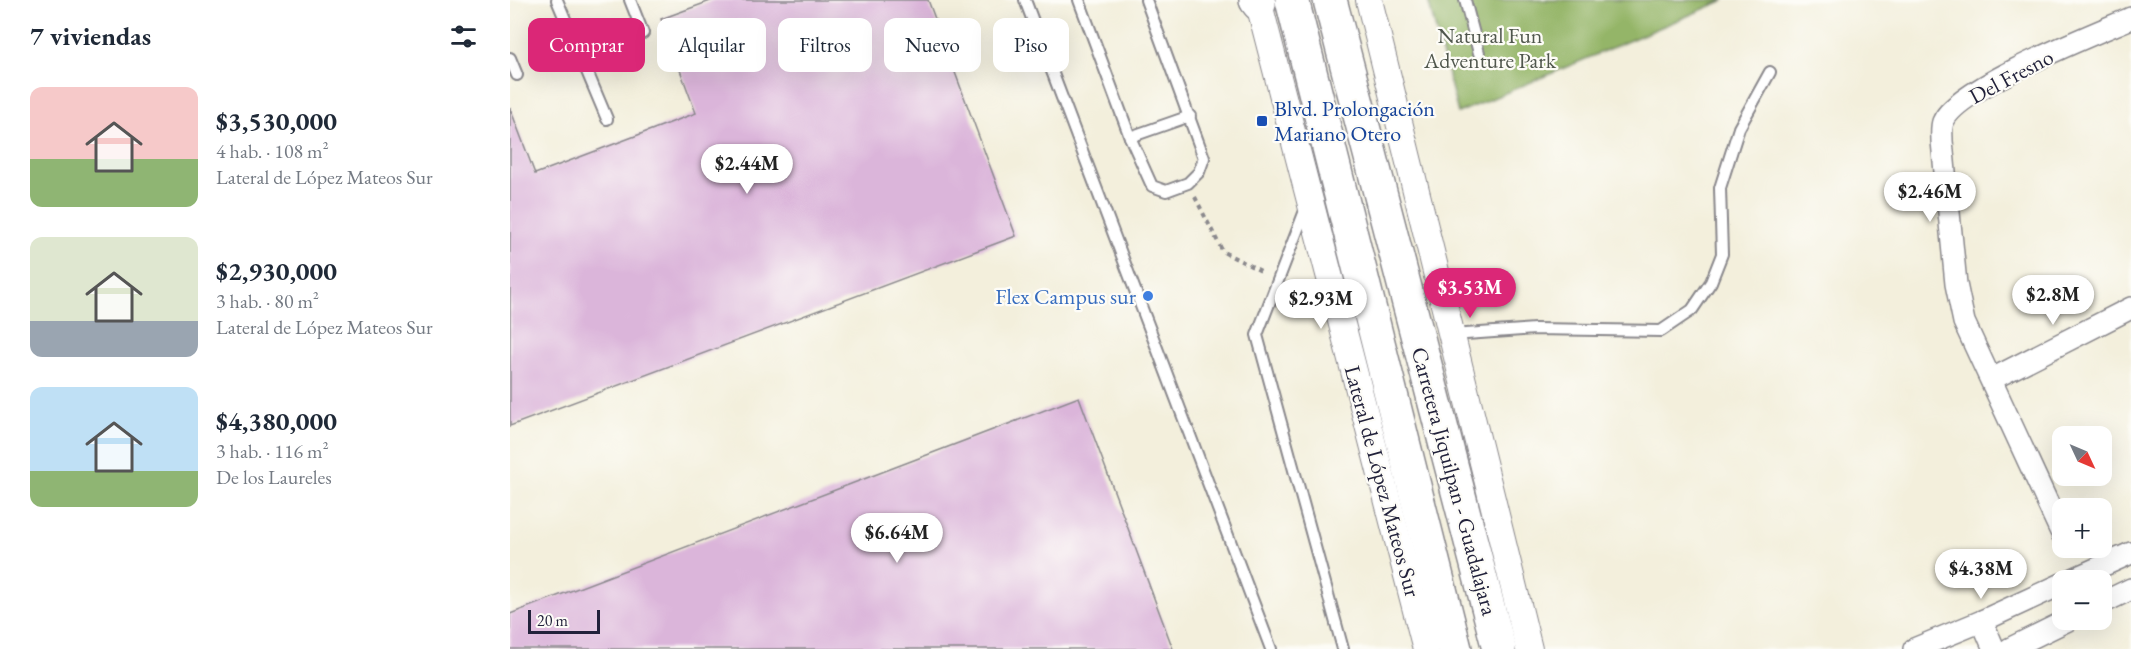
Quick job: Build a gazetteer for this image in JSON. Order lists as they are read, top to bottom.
{
  "streets": {
    "highway": ["Carretera Jiquilpan - Guadalajara"],
    "street": ["Del Fresno", "Lateral de López Mateos Sur"]
  },
  "parks": ["Natural Fun Adventure Park"],
  "places": {
    "transit": ["Blvd. Prolongación Mariano Otero"],
    "other": ["Flex Campus sur"]
  },
  "scale_bar": "20 m",
  "north": "bottom right",
  "page": {
    "heading": "7 viviendas",
    "chip": [
      "Comprar",
      "Alquilar",
      "Filtros",
      "Nuevo",
      "Piso"
    ],
    "list": [
      {
        "name": "$3,530,000",
        "note": "4 hab. · 108 m² · Lateral de López Mateos Sur"
      },
      {
        "name": "$2,930,000",
        "note": "3 hab. · 80 m² · Lateral de López Mateos Sur"
      },
      {
        "name": "$4,380,000",
        "note": "3 hab. · 116 m² · De los Laureles"
      }
    ],
    "price": [
      "$2.44M",
      "$2.46M",
      "$3.53M",
      "$2.8M",
      "$2.93M",
      "$6.64M",
      "$4.38M"
    ],
    "map_buttons": ["+", "−"],
    "scale": "20 m"
  }
}
